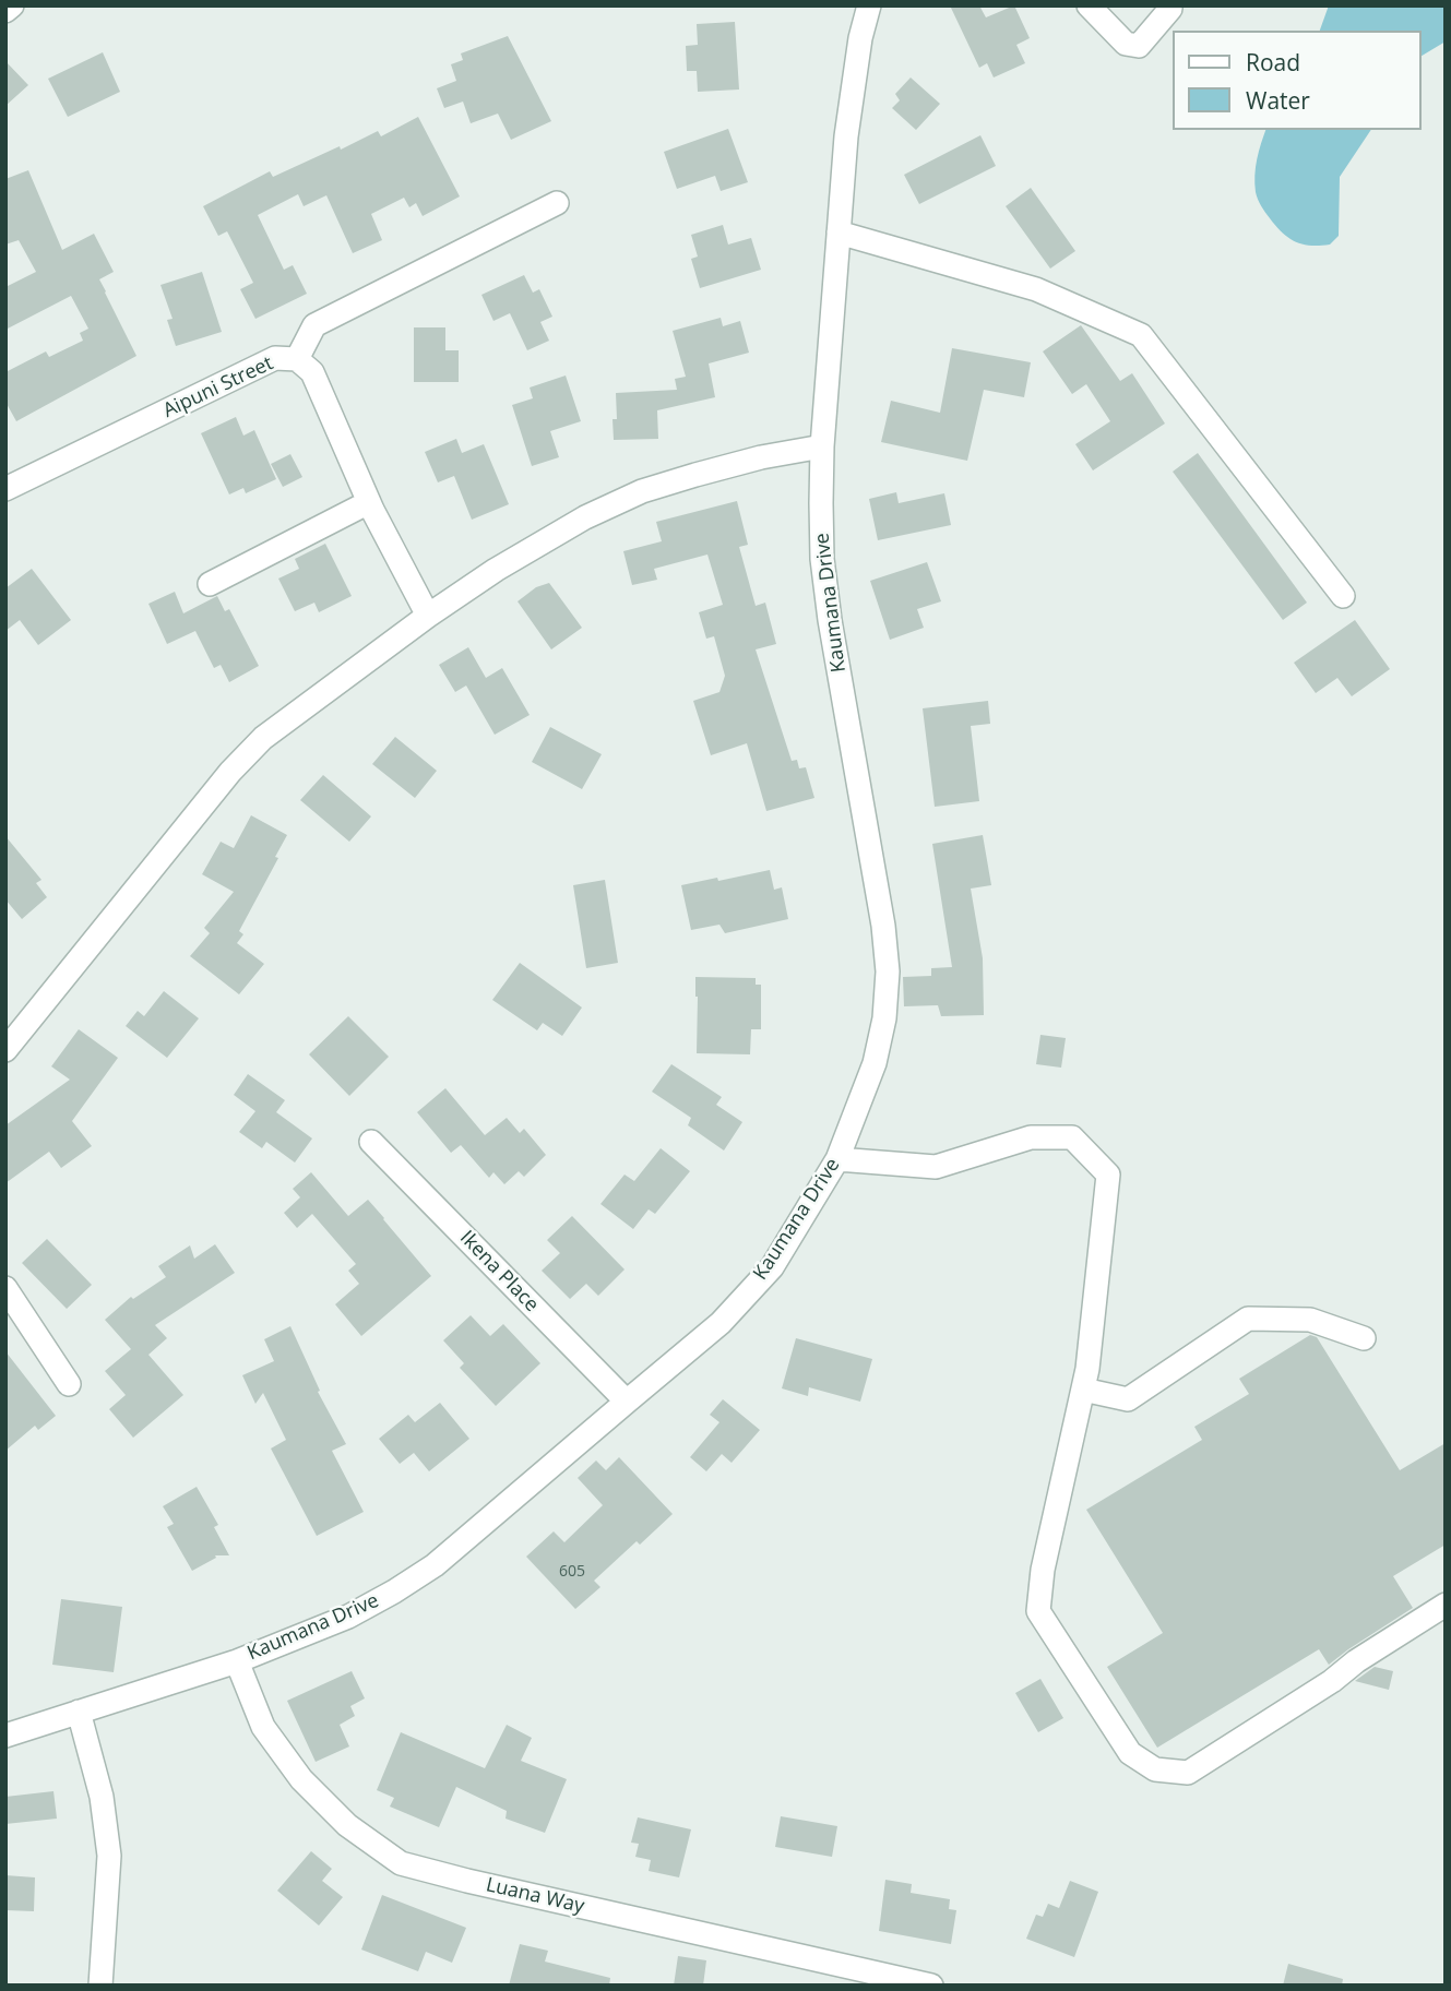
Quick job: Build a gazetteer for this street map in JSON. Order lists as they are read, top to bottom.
{
  "streets": {
    "street": [
      "Aipuni Street",
      "Kaumana Drive",
      "Ikena Place",
      "Luana Way"
    ]
  },
  "crossings": [
    ["Kaumana Drive", "Ikena Place"],
    ["Kaumana Drive", "Luana Way"]
  ],
  "house_numbers": ["605"],
  "legend": ["Road", "Water"]
}
